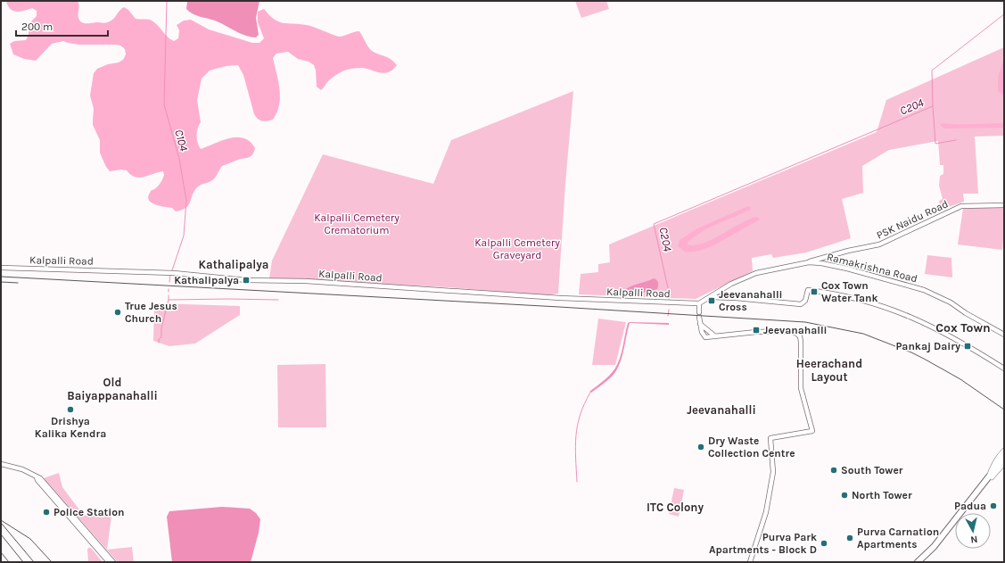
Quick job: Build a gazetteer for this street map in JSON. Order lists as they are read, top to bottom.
{
  "streets": {
    "street": ["PSK Naidu Road", "Kalpalli Road", "Ramakrishna Road"]
  },
  "crossings": [
    ["PSK Naidu Road", "Ramakrishna Road"],
    ["Kalpalli Road", "Ramakrishna Road"]
  ],
  "districts": [
    "Kathalipalya",
    "Cox Town",
    "Heerachand Layout",
    "Old Baiyappanahalli",
    "Jeevanahalli",
    "ITC Colony"
  ],
  "water": ["C204", "C104"],
  "parks": ["Kalpalli Cemetery Crematorium", "Kalpalli Cemetery Graveyard"],
  "places": {
    "transit": [
      "Kathalipalya",
      "Cox Town Water Tank",
      "Jeevanahalli Cross",
      "Jeevanahalli",
      "Pankaj Dairy"
    ],
    "other": [
      "True Jesus Church",
      "Drishya Kalika Kendra",
      "Dry Waste Collection Centre",
      "South Tower",
      "North Tower",
      "Padua",
      "Police Station",
      "Purva Carnation Apartments",
      "Purva Park Apartments - Block D"
    ]
  },
  "scale_bar": "200 m",
  "north": "bottom"
}
